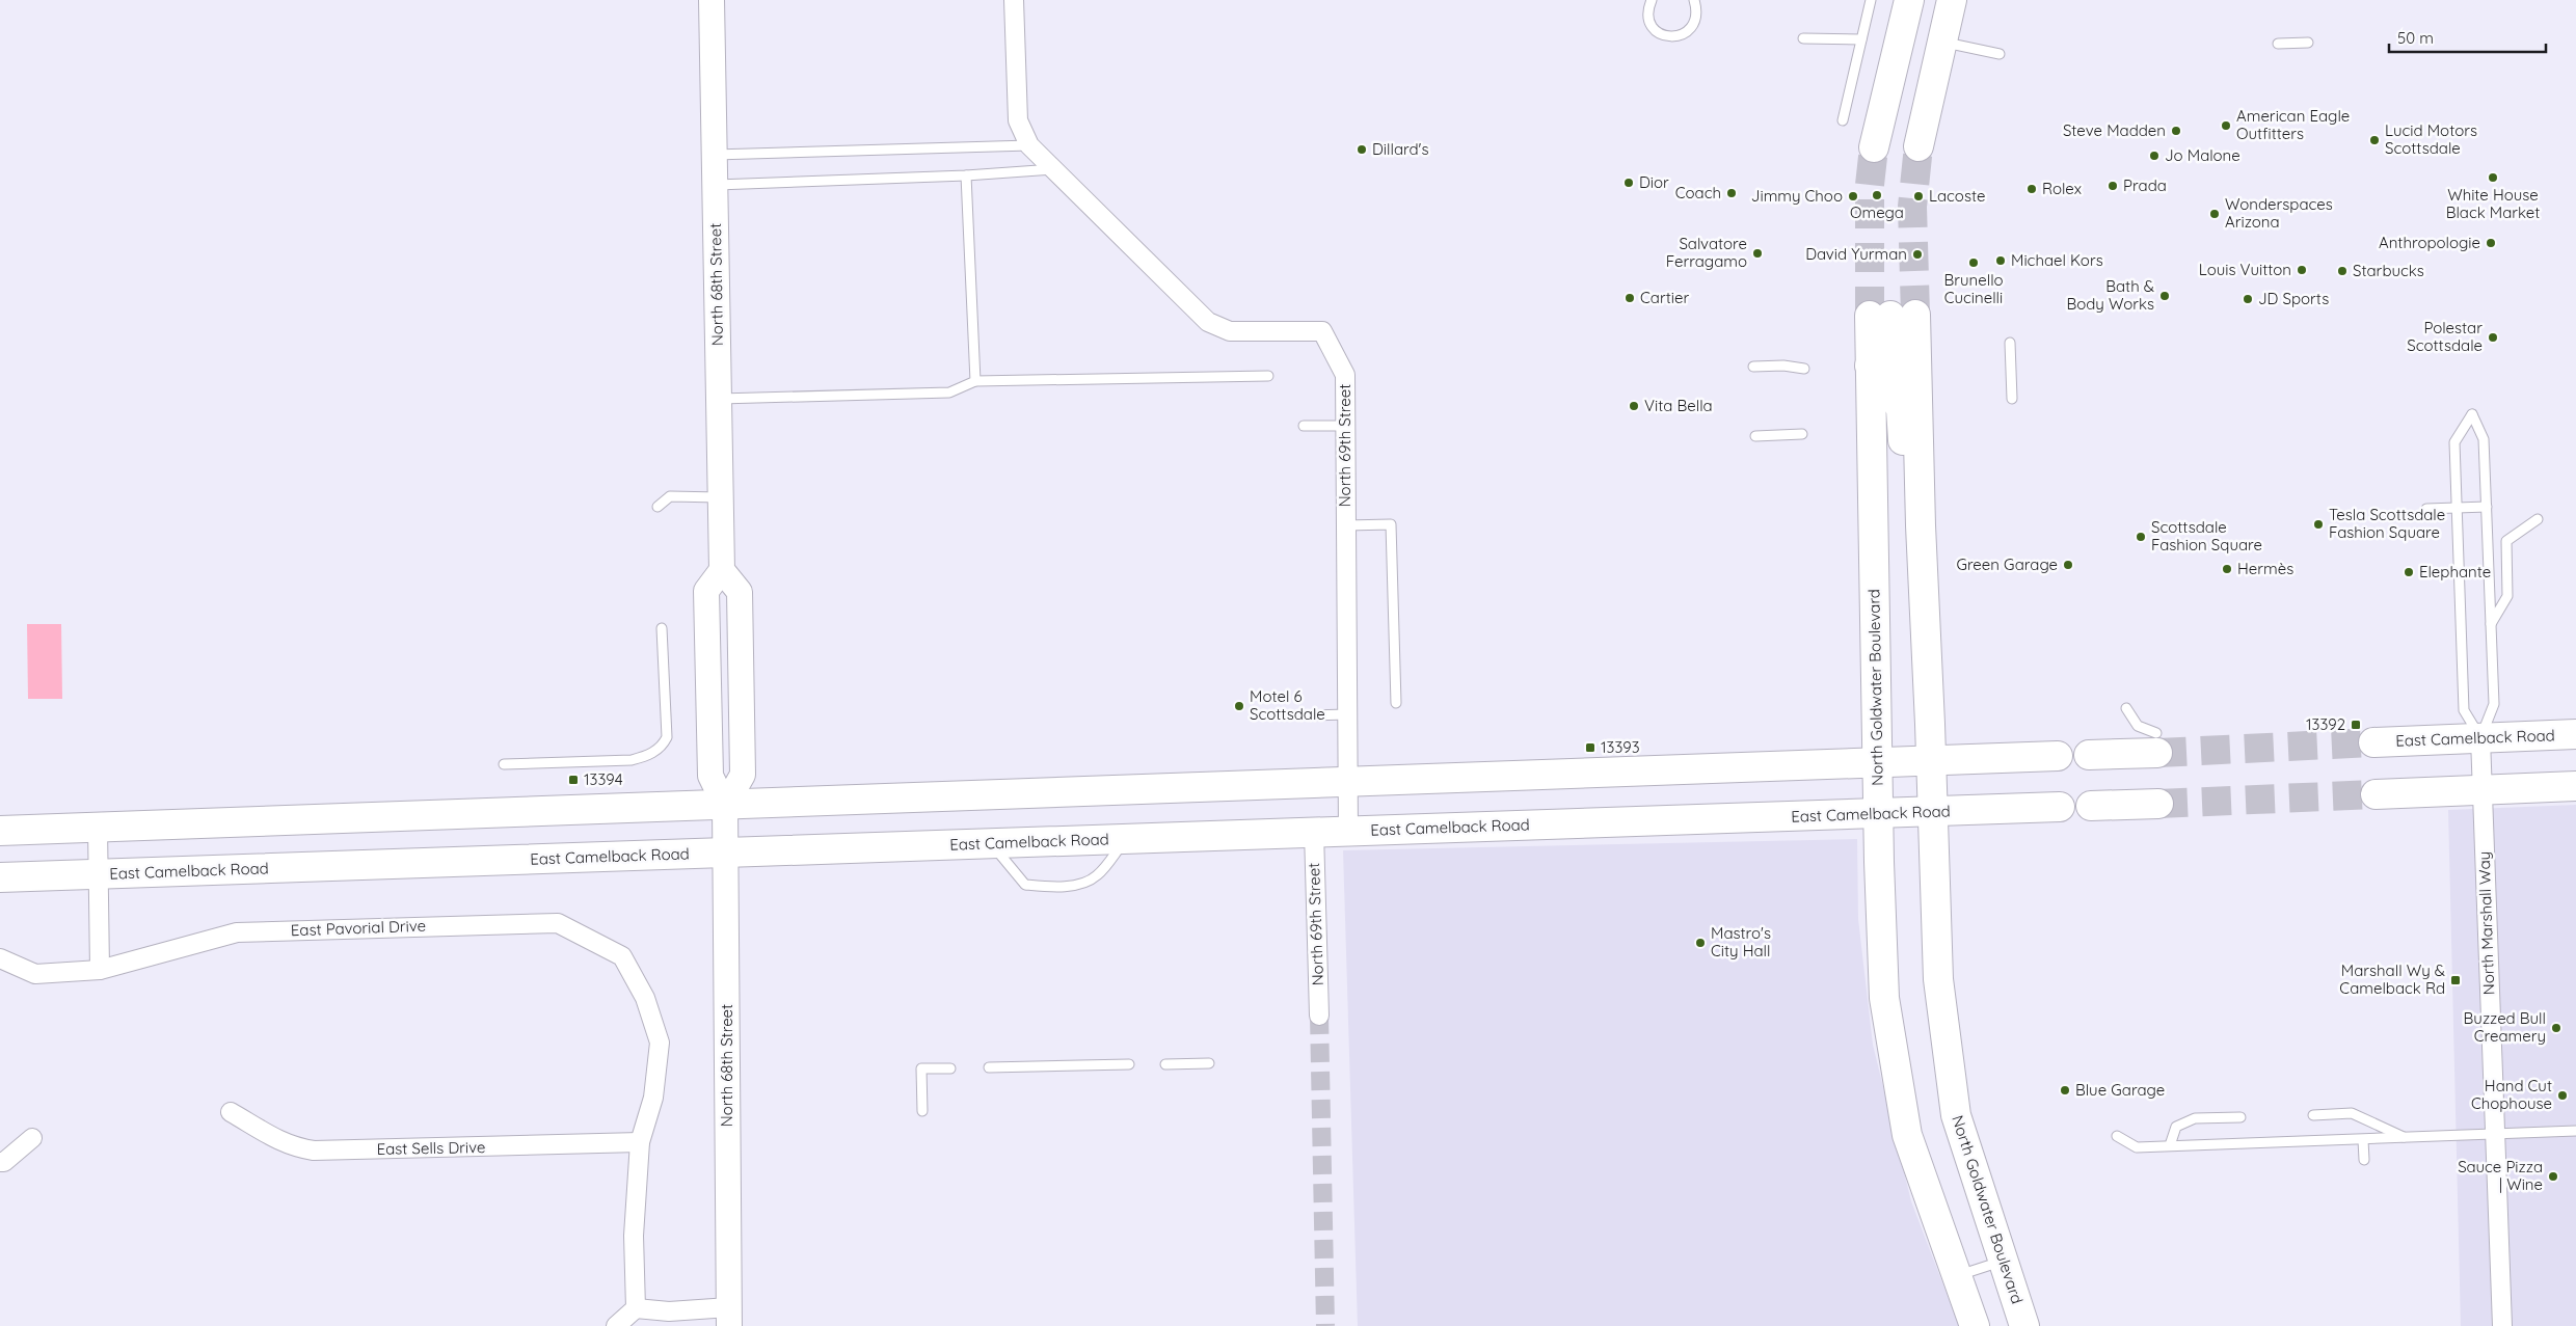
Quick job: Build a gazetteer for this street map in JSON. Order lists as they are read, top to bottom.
{
  "streets": {
    "main road": ["North Goldwater Boulevard", "East Camelback Road"],
    "street": [
      "North 68th Street",
      "North 69th Street",
      "North Marshall Way",
      "East Pavorial Drive",
      "East Sells Drive"
    ]
  },
  "crossings": [
    ["North 68th Street", "East Camelback Road"],
    ["North 69th Street", "East Camelback Road"],
    ["North Goldwater Boulevard", "East Camelback Road"],
    ["East Camelback Road", "North Marshall Way"],
    ["East Pavorial Drive", "East Sells Drive"]
  ],
  "places": {
    "other": [
      "American Eagle Outfitters",
      "Steve Madden",
      "Lucid Motors Scottsdale",
      "Dillard's",
      "Jo Malone",
      "White House Black Market",
      "Dior",
      "Prada",
      "Rolex",
      "Coach",
      "Omega",
      "Jimmy Choo",
      "Lacoste",
      "Wonderspaces Arizona",
      "Anthropologie",
      "Salvatore Ferragamo",
      "David Yurman",
      "Michael Kors",
      "Brunello Cucinelli",
      "Louis Vuitton",
      "Starbucks",
      "Bath & Body Works",
      "Cartier",
      "JD Sports",
      "Polestar Scottsdale",
      "Vita Bella",
      "Tesla Scottsdale Fashion Square",
      "Scottsdale Fashion Square",
      "Green Garage",
      "Hermès",
      "Elephante",
      "Motel 6 Scottsdale",
      "Mastro's City Hall",
      "Buzzed Bull Creamery",
      "Blue Garage",
      "Hand Cut Chophouse",
      "Sauce Pizza | Wine"
    ],
    "transit": [
      "13392",
      "13393",
      "13394",
      "Marshall Wy & Camelback Rd"
    ]
  },
  "scale_bar": "50 m"
}
